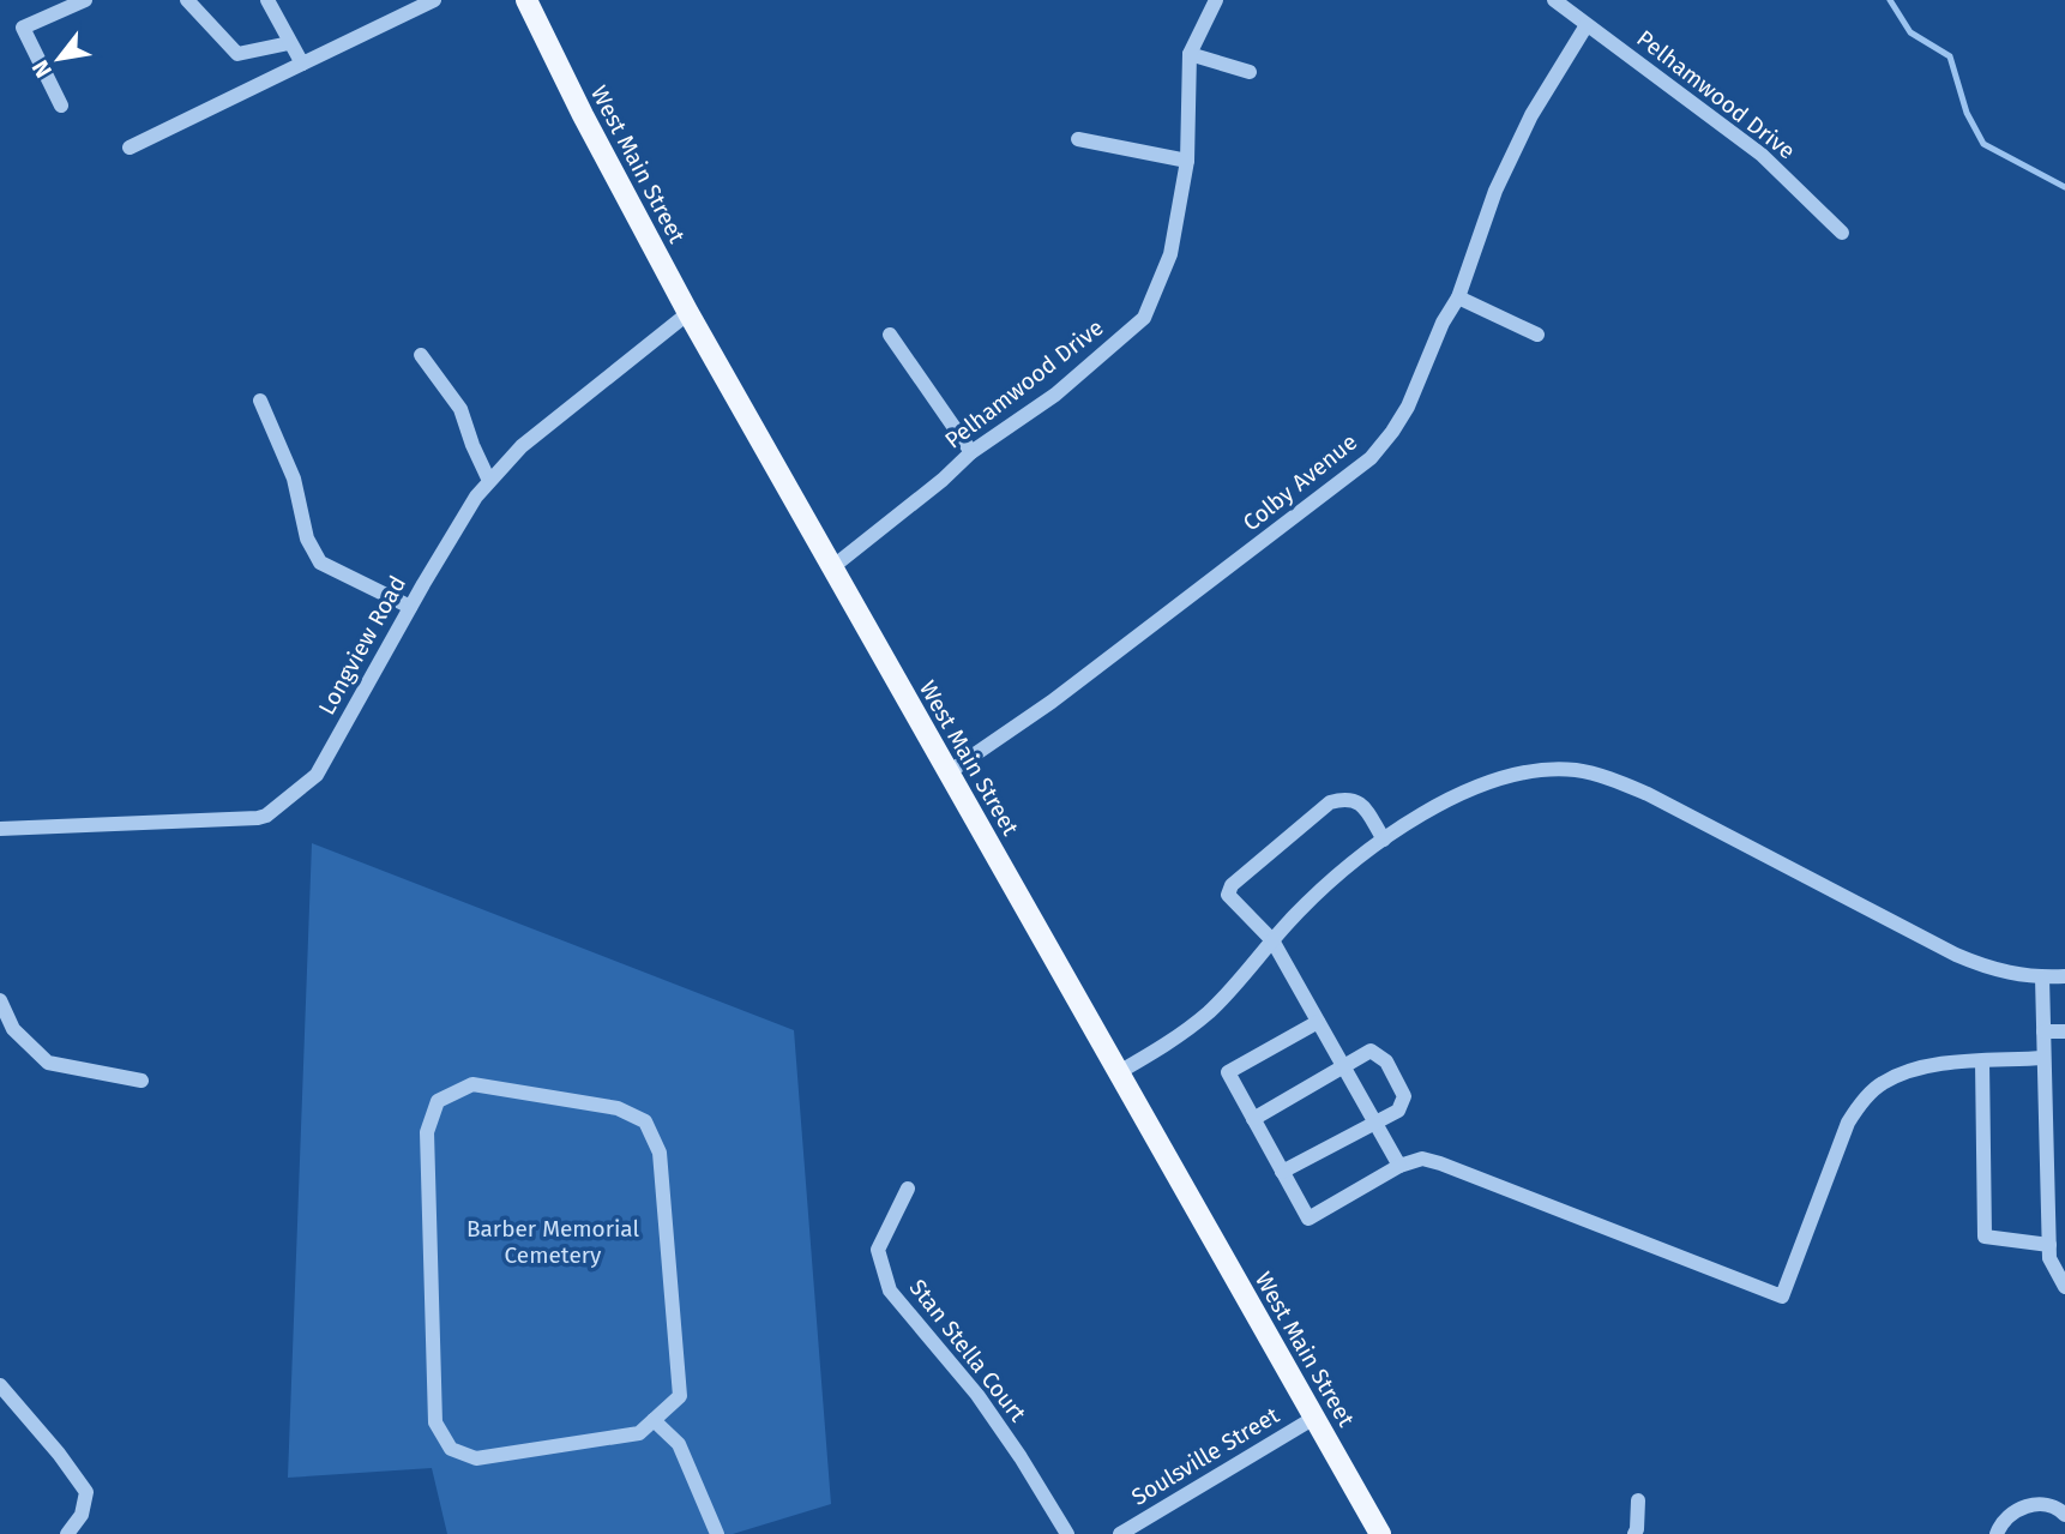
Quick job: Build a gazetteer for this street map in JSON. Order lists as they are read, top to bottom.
{
  "streets": {
    "main road": ["West Main Street"],
    "street": [
      "Pelhamwood Drive",
      "Colby Avenue",
      "Longview Road",
      "Stan Stella Court",
      "Soulsville Street"
    ]
  },
  "crossings": [
    ["Pelhamwood Drive", "West Main Street"],
    ["Pelhamwood Drive", "Colby Avenue"],
    ["West Main Street", "Colby Avenue"],
    ["West Main Street", "Longview Road"],
    ["West Main Street", "Soulsville Street"]
  ],
  "parks": ["Barber Memorial Cemetery"],
  "north": "bottom left"
}
